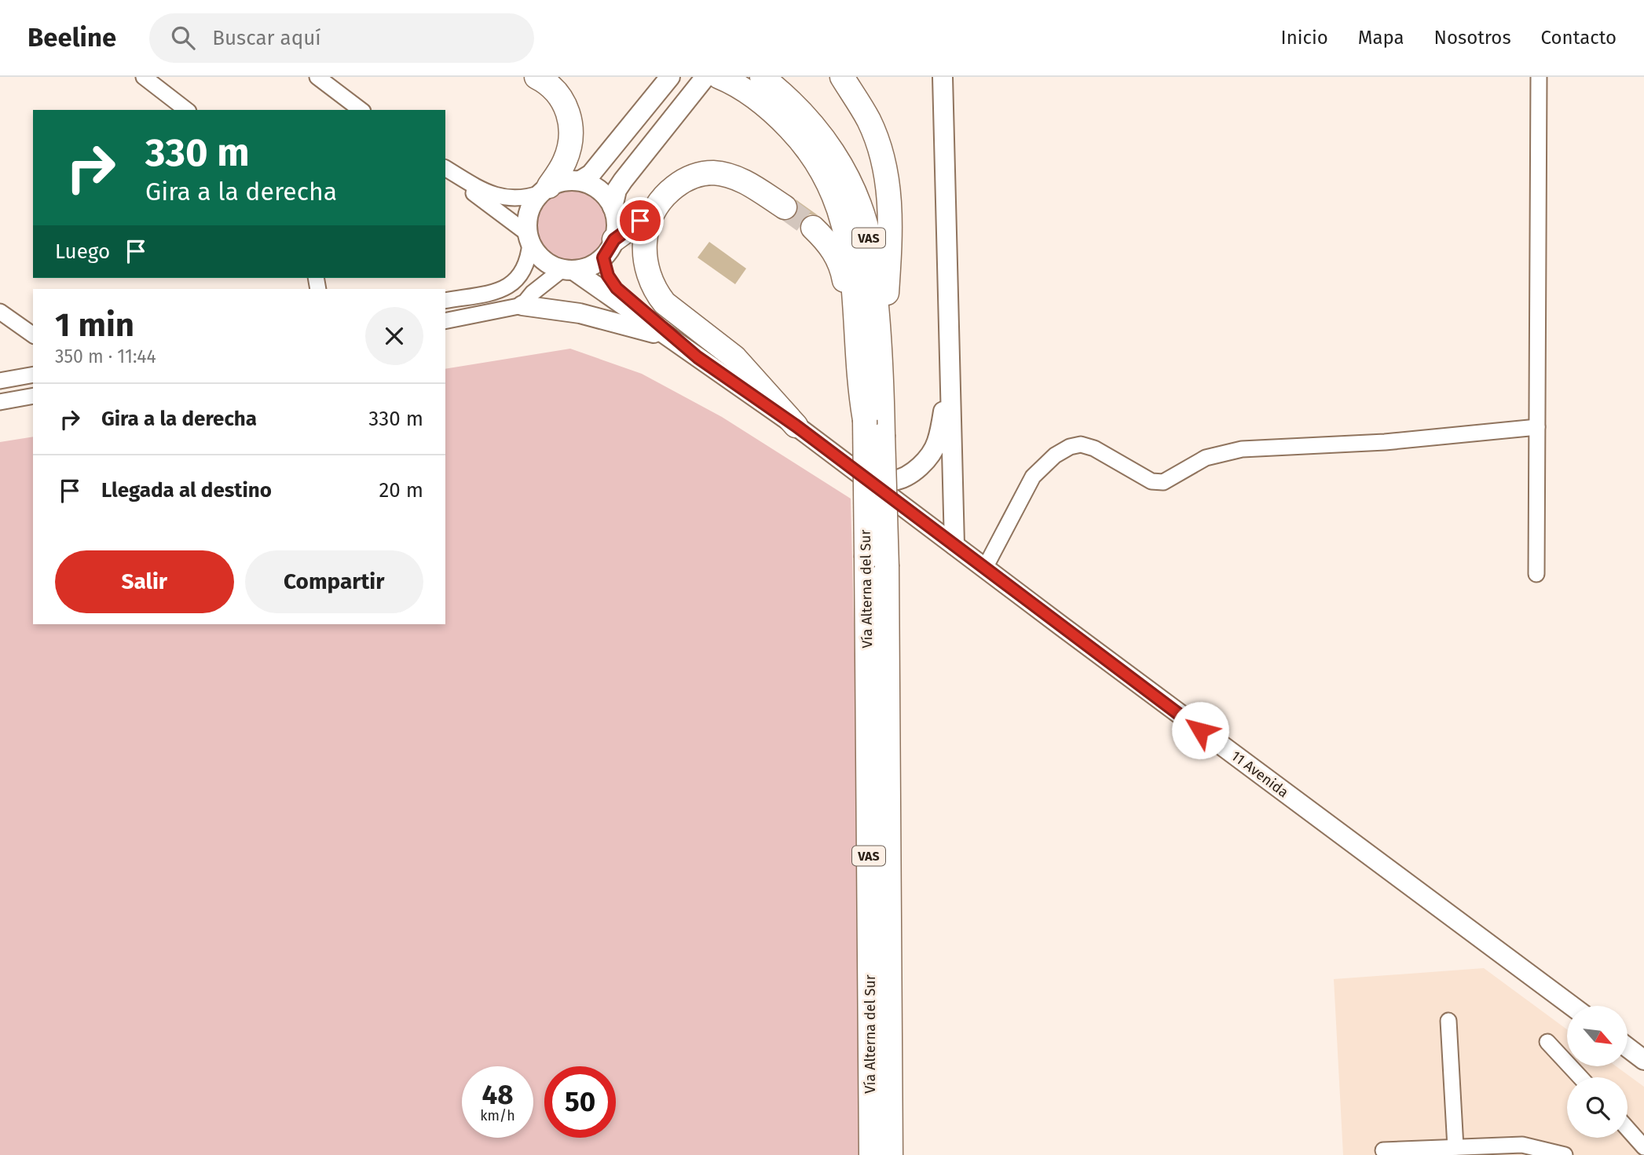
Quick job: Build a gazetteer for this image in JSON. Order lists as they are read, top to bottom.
{
  "streets": {
    "highway": ["VAS", "Vía Alterna del Sur"],
    "main road": ["11 Avenida"]
  },
  "north": "bottom right",
  "page": {
    "header": "Beeline",
    "search": "Buscar aquí",
    "nav": [
      "Inicio",
      "Mapa",
      "Nosotros",
      "Contacto"
    ],
    "turn": ["330 m", "Gira a la derecha"],
    "then": "Luego",
    "heading": ["1 min", "350 m · 11:44"],
    "list": [
      {
        "name": "Gira a la derecha",
        "value": "330 m"
      },
      {
        "name": "Llegada al destino",
        "value": "20 m"
      }
    ],
    "buttons": ["Salir", "Compartir"],
    "speed": "48 km/h",
    "limit": "50"
  }
}
